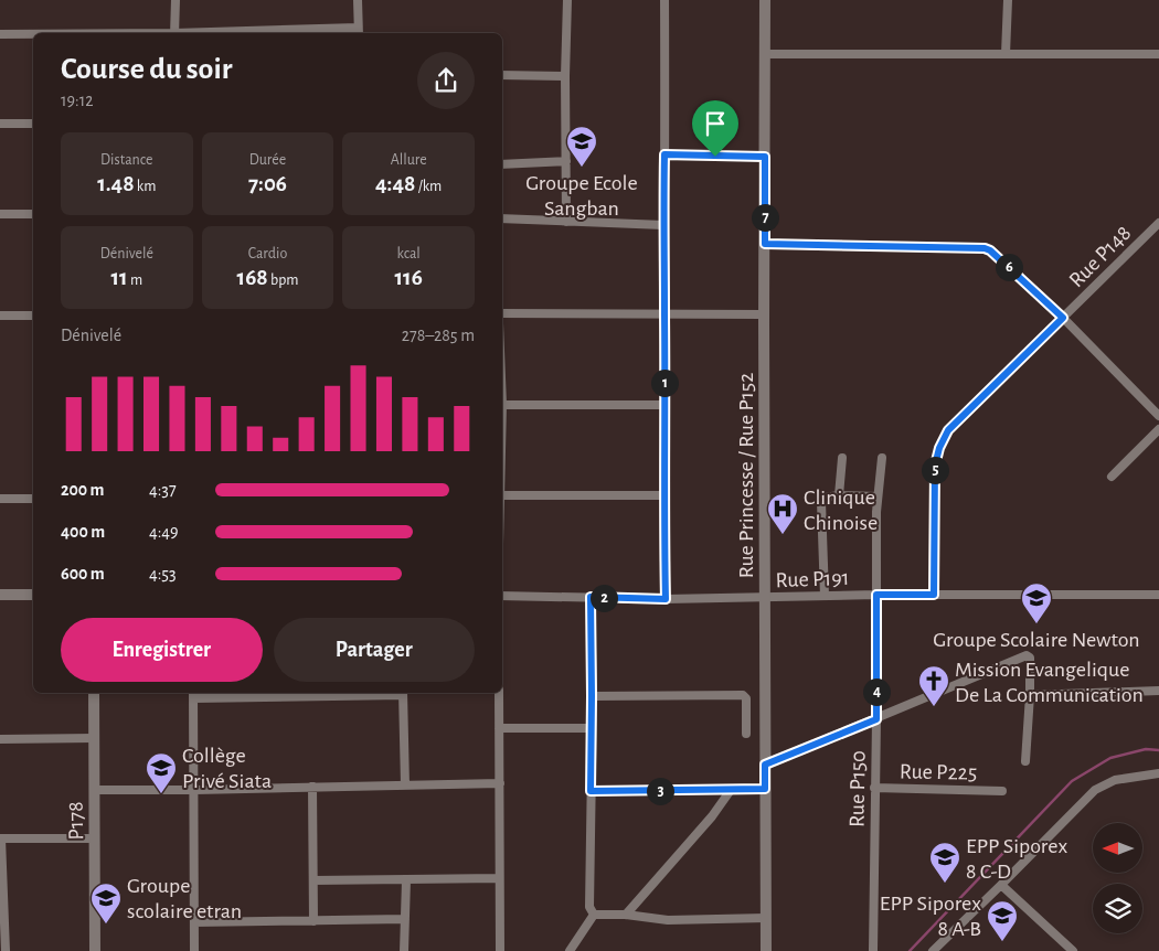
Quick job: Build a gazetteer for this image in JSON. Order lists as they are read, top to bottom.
{
  "streets": {
    "street": [
      "Rue P148",
      "Rue Princesse / Rue P152",
      "Rue P191",
      "Rue P225",
      "Rue P150",
      "P178"
    ]
  },
  "crossings": [
    ["Rue P148", "Rue P191"],
    ["Rue Princesse / Rue P152", "Rue P191"],
    ["Rue P191", "Rue P150"],
    ["Rue P225", "Rue P150"]
  ],
  "places": {
    "school or university": [
      "Groupe Ecole Sangban",
      "Groupe Scolaire Newton",
      "Collège Privé Siata",
      "EPP Siporex 8 C-D",
      "Groupe scolaire etran",
      "EPP Siporex 8 A-B"
    ],
    "hospital": ["Clinique Chinoise"],
    "church": ["Mission Evangelique De La Communication"]
  },
  "north": "left",
  "page": {
    "heading": ["Course du soir", "19:12"],
    "stats": [
      ["Distance", "1.48 km"],
      ["Durée", "7:06"],
      ["Allure", "4:48 /km"],
      ["Dénivelé", "11 m"],
      ["Cardio", "168 bpm"],
      ["kcal", "116"]
    ],
    "pins": [
      "7",
      "6",
      "1",
      "5",
      "2",
      "4",
      "3"
    ],
    "chart": ["Dénivelé", "278–285 m"],
    "list": [
      {
        "name": "200 m",
        "note": "4:37"
      },
      {
        "name": "400 m",
        "note": "4:49"
      },
      {
        "name": "600 m",
        "note": "4:53"
      }
    ],
    "buttons": ["Enregistrer", "Partager"]
  }
}
